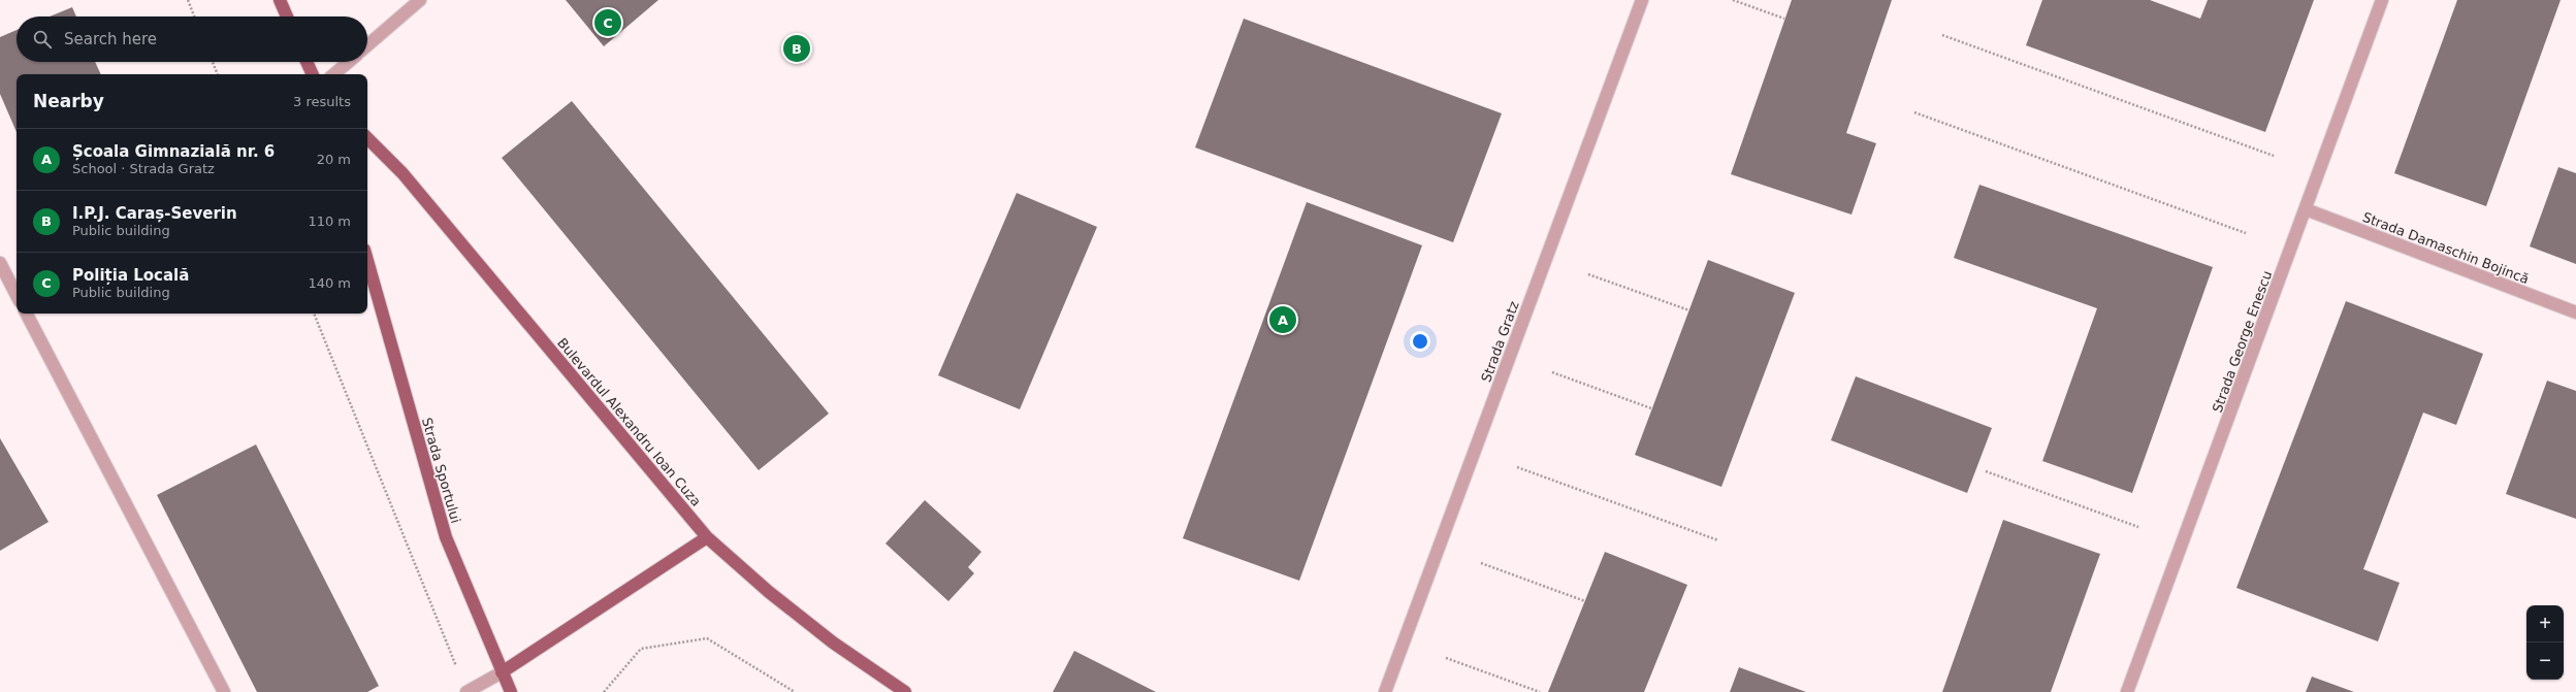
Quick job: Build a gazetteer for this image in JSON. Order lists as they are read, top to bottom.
{
  "streets": {
    "main road": ["Bulevardul Alexandru Ioan Cuza", "Strada Sportului"],
    "street": ["Strada Damaschin Bojincă", "Strada Gratz", "Strada George Enescu"]
  },
  "crossings": [
    ["Strada Damaschin Bojincă", "Strada George Enescu"]
  ],
  "page": {
    "pins": ["C", "B", "A"],
    "search": "Search here",
    "heading": ["Nearby", "3 results"],
    "list": [
      {
        "mark": "A",
        "name": "Școala Gimnazială nr. 6",
        "note": "School · Strada Gratz",
        "value": "20 m"
      },
      {
        "mark": "B",
        "name": "I.P.J. Caraș-Severin",
        "note": "Public building",
        "value": "110 m"
      },
      {
        "mark": "C",
        "name": "Poliția Locală",
        "note": "Public building",
        "value": "140 m"
      }
    ],
    "map_buttons": ["+", "−"]
  }
}
